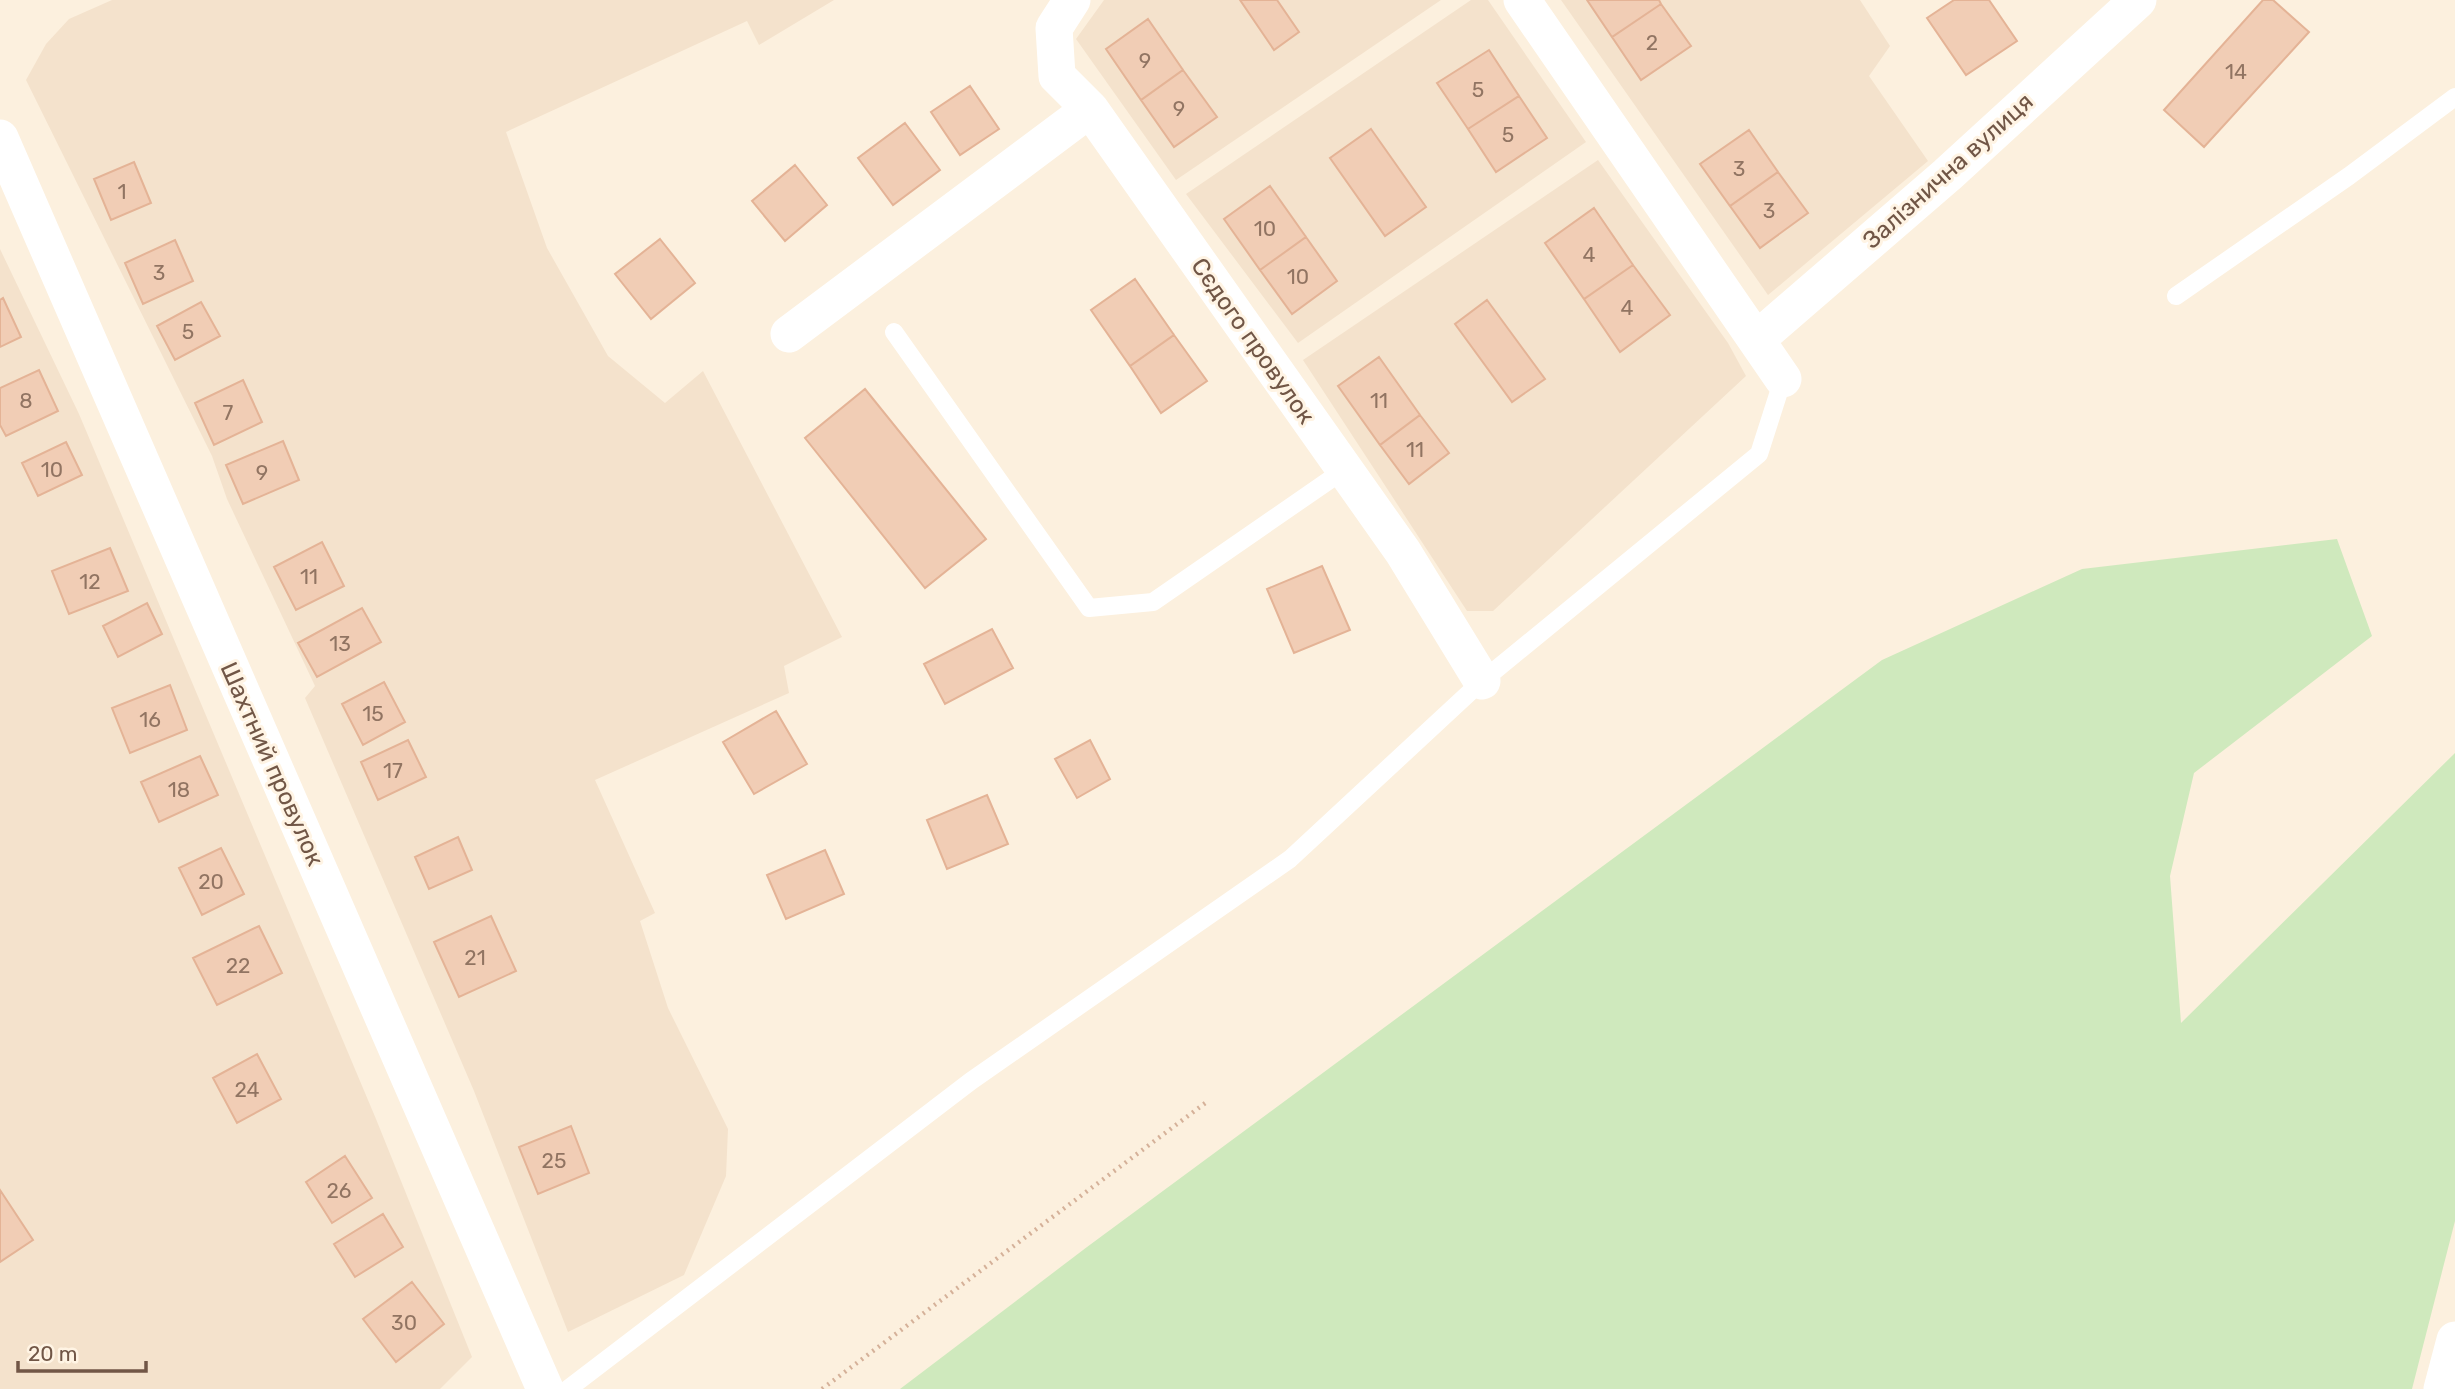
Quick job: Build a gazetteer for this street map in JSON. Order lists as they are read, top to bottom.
{
  "streets": {
    "street": ["Залізнична вулиця", "Сєдого провулок", "Шахтний провулок"]
  },
  "house_numbers": [
    "2",
    "9",
    "14",
    "5",
    "9",
    "5",
    "3",
    "1",
    "3",
    "10",
    "4",
    "3",
    "10",
    "4",
    "5",
    "8",
    "11",
    "7",
    "11",
    "10",
    "9",
    "11",
    "12",
    "13",
    "15",
    "16",
    "17",
    "18",
    "20",
    "21",
    "22",
    "24",
    "25",
    "26",
    "30"
  ],
  "scale_bar": "20 m"
}
